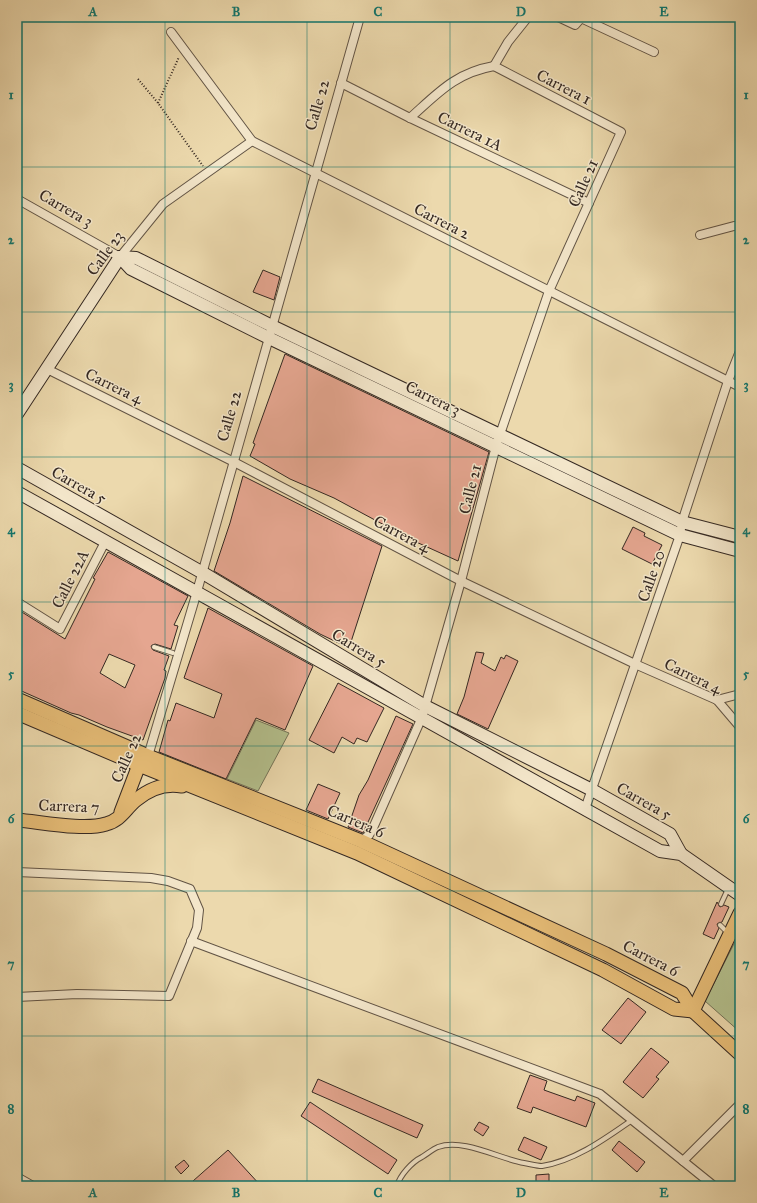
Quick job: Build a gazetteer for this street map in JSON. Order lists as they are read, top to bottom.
{
  "streets": {
    "main road": ["Calle 22", "Carrera 7", "Carrera 6"],
    "street": [
      "Carrera 1",
      "Carrera 1A",
      "Calle 21",
      "Carrera 3",
      "Carrera 2",
      "Calle 23",
      "Carrera 4",
      "Carrera 5",
      "Calle 20",
      "Calle 22A"
    ]
  },
  "crossings": [
    ["Carrera 1", "Calle 21"],
    ["Calle 22", "Carrera 1A"],
    ["Calle 22", "Carrera 3"],
    ["Calle 22", "Carrera 2"],
    ["Calle 22", "Carrera 4"],
    ["Calle 22", "Carrera 5"],
    ["Calle 22", "Carrera 7"],
    ["Calle 22", "Carrera 6"],
    ["Carrera 1A", "Calle 21"],
    ["Calle 21", "Carrera 3"],
    ["Calle 21", "Carrera 2"],
    ["Calle 21", "Carrera 4"],
    ["Calle 21", "Carrera 5"],
    ["Calle 21", "Carrera 6"],
    ["Carrera 3", "Calle 23"],
    ["Carrera 3", "Calle 20"],
    ["Carrera 2", "Calle 23"],
    ["Carrera 2", "Calle 20"],
    ["Calle 23", "Carrera 4"],
    ["Carrera 4", "Calle 20"],
    ["Carrera 5", "Calle 20"],
    ["Carrera 5", "Calle 22A"]
  ],
  "grid": {
    "columns": [
      "A",
      "B",
      "C",
      "D",
      "E"
    ],
    "rows": [
      "1",
      "2",
      "3",
      "4",
      "5",
      "6",
      "7",
      "8"
    ]
  }
}
